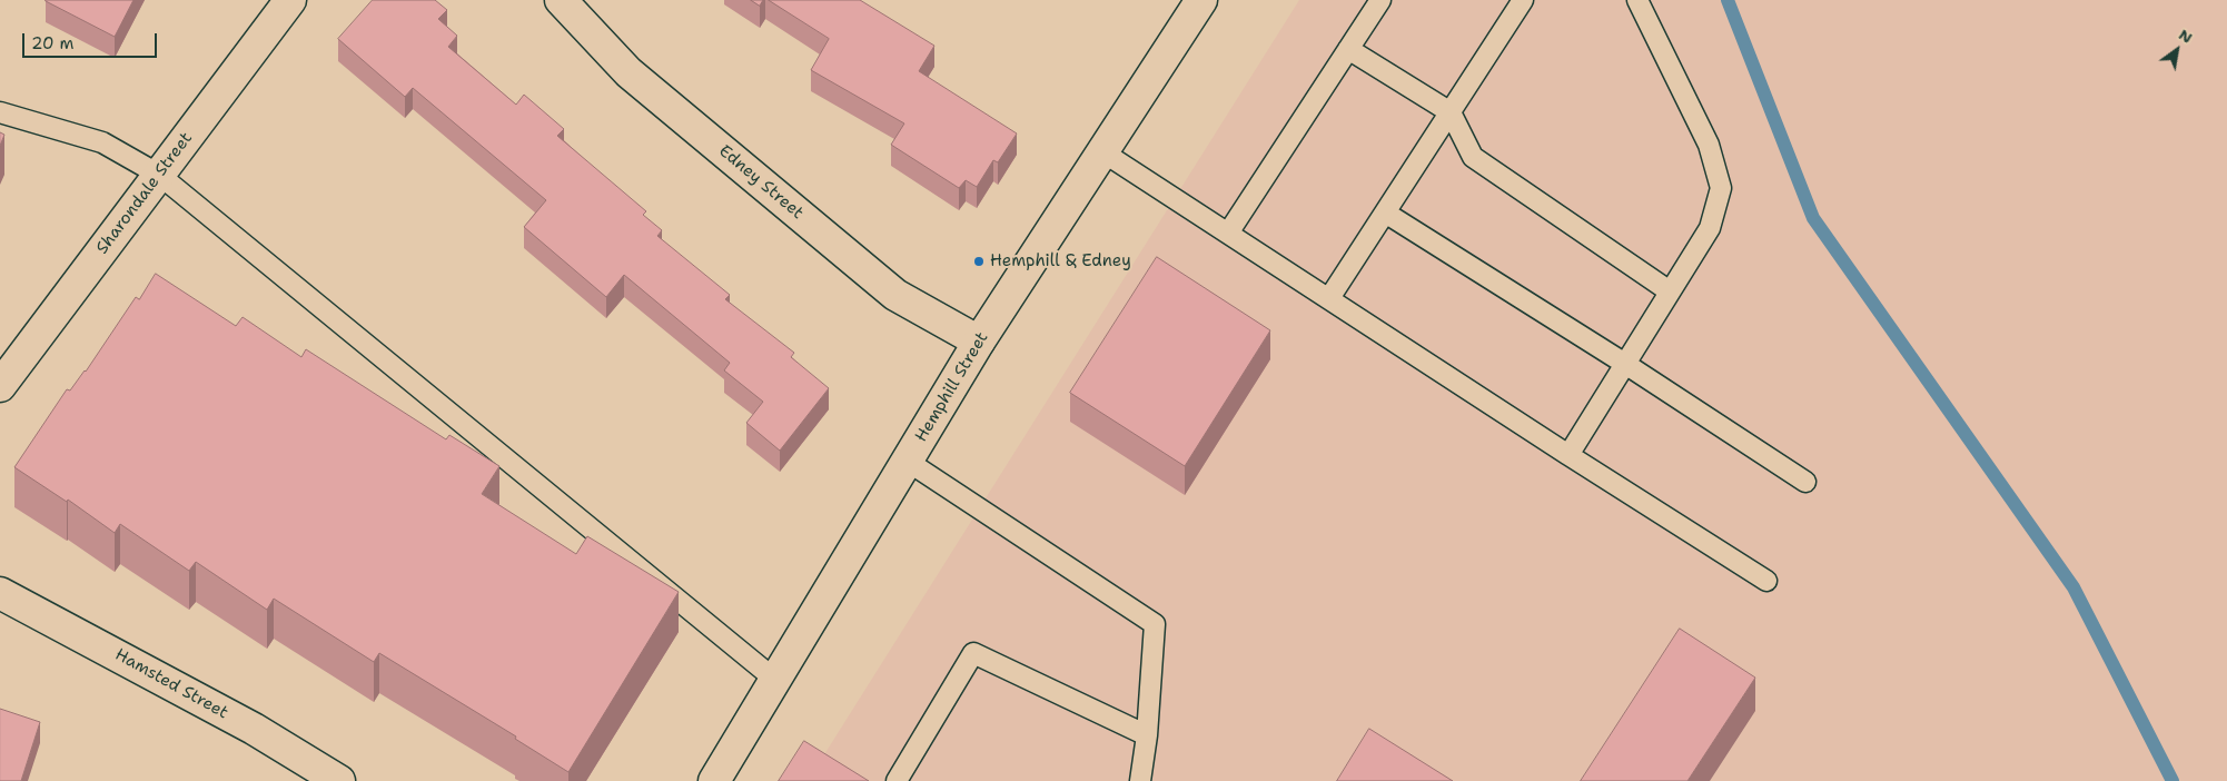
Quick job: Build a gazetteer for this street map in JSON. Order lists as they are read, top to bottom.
{
  "streets": {
    "street": [
      "Edney Street",
      "Sharondale Street",
      "Hemphill Street",
      "Hamsted Street"
    ]
  },
  "crossings": [
    ["Edney Street", "Hemphill Street"]
  ],
  "places": ["Hemphill & Edney"],
  "scale_bar": "20 m",
  "north": "top right"
}
